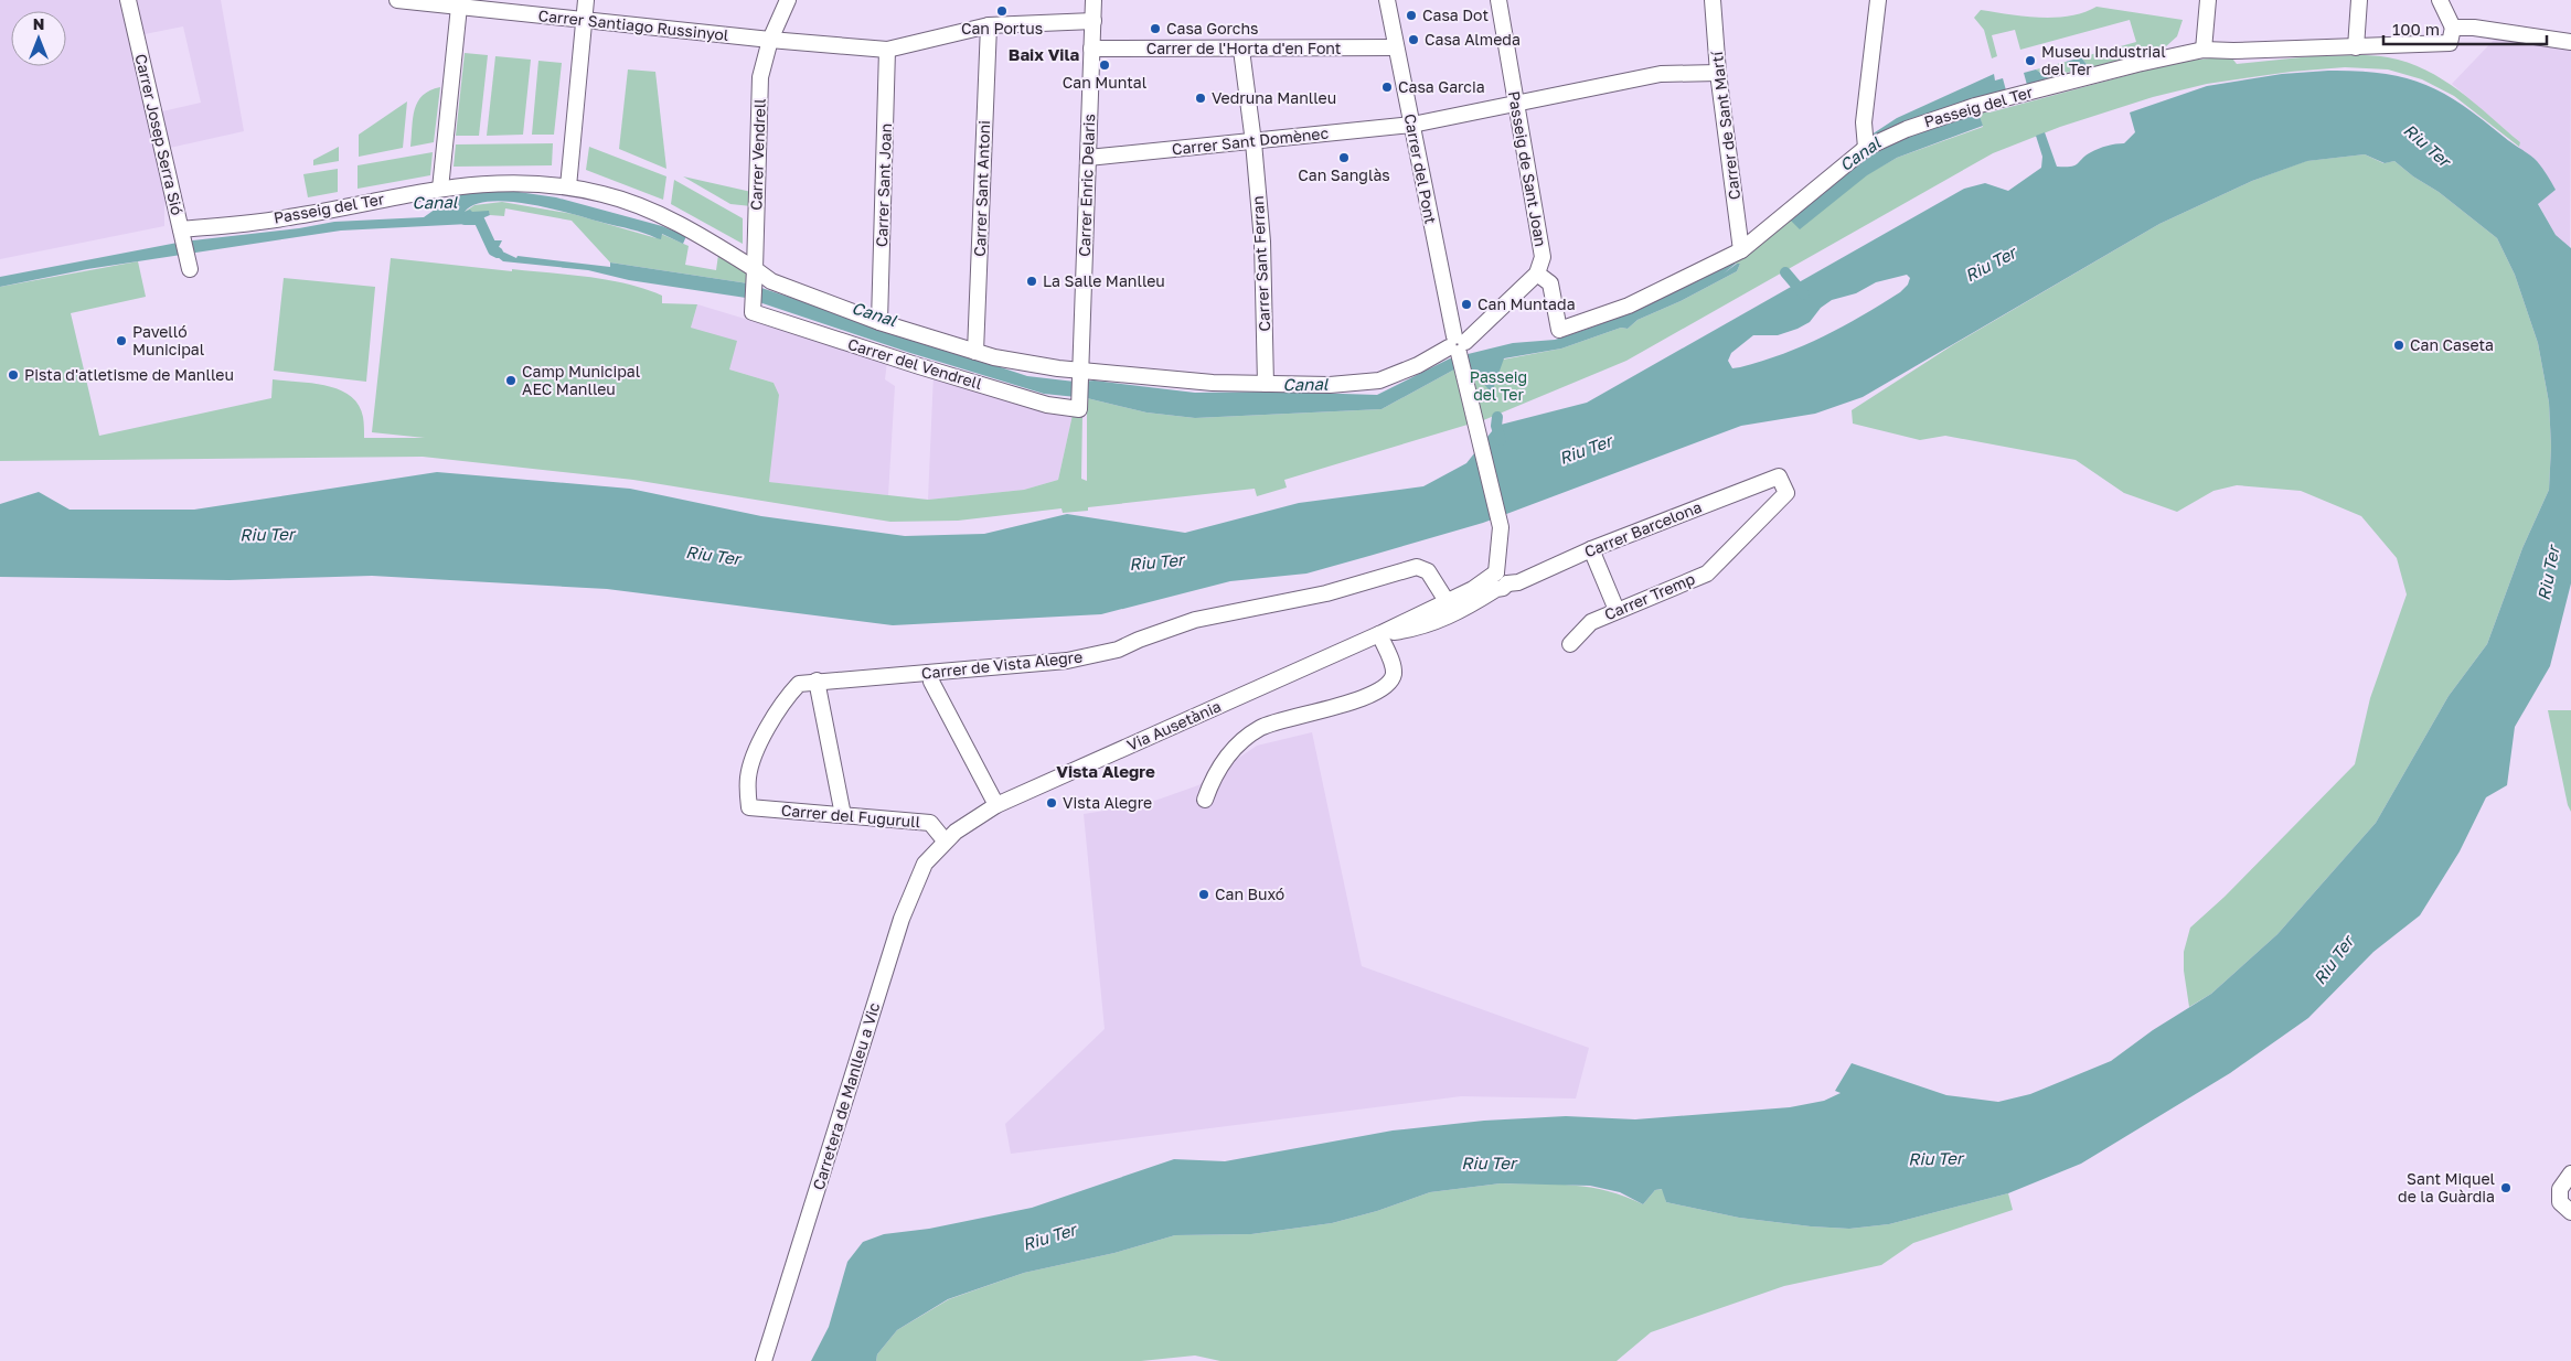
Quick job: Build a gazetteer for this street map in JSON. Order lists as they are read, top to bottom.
{
  "streets": {
    "street": [
      "Carrer Santiago Russinyol",
      "Carrer de l'Horta d'en Font",
      "Passeig del Ter",
      "Carrer de Sant Martí",
      "Carrer Josep Serra Sió",
      "Carrer Sant Domènec",
      "Carrer Vendrell",
      "Carrer del Pont",
      "Passeig de Sant Joan",
      "Carrer Sant Joan",
      "Carrer Enric Delaris",
      "Carrer Sant Antoni",
      "Carrer Sant Ferran",
      "Carrer del Vendrell",
      "Carrer Barcelona",
      "Carrer Tremp",
      "Carrer de Vista Alegre",
      "Via Ausetània",
      "Carrer del Fugurull",
      "Carretera de Manlleu a Vic"
    ]
  },
  "crossings": [
    ["Carrer Santiago Russinyol", "Carrer Vendrell"],
    ["Carrer Santiago Russinyol", "Carrer Sant Joan"],
    ["Carrer Santiago Russinyol", "Carrer Enric Delaris"],
    ["Carrer Santiago Russinyol", "Carrer Sant Antoni"],
    ["Carrer de l'Horta d'en Font", "Carrer del Pont"],
    ["Carrer de l'Horta d'en Font", "Carrer Enric Delaris"],
    ["Carrer de l'Horta d'en Font", "Carrer Sant Ferran"],
    ["Passeig del Ter", "Carrer de Sant Martí"],
    ["Passeig del Ter", "Carrer Josep Serra Sió"],
    ["Passeig del Ter", "Carrer Vendrell"],
    ["Passeig del Ter", "Carrer del Pont"],
    ["Passeig del Ter", "Passeig de Sant Joan"],
    ["Passeig del Ter", "Carrer Sant Joan"],
    ["Passeig del Ter", "Carrer Enric Delaris"],
    ["Passeig del Ter", "Carrer Sant Antoni"],
    ["Passeig del Ter", "Carrer Sant Ferran"],
    ["Passeig del Ter", "Carrer del Vendrell"],
    ["Carrer de Sant Martí", "Carrer Sant Domènec"],
    ["Carrer Sant Domènec", "Carrer del Pont"],
    ["Carrer Sant Domènec", "Passeig de Sant Joan"],
    ["Carrer Sant Domènec", "Carrer Enric Delaris"],
    ["Carrer Sant Domènec", "Carrer Sant Ferran"],
    ["Carrer Vendrell", "Carrer del Vendrell"],
    ["Carrer del Pont", "Carrer Barcelona"],
    ["Carrer del Pont", "Via Ausetània"],
    ["Carrer Enric Delaris", "Carrer del Vendrell"],
    ["Carrer Barcelona", "Carrer Tremp"],
    ["Carrer Barcelona", "Via Ausetània"],
    ["Carrer de Vista Alegre", "Via Ausetània"],
    ["Carrer de Vista Alegre", "Carrer del Fugurull"],
    ["Via Ausetània", "Carrer del Fugurull"],
    ["Via Ausetània", "Carretera de Manlleu a Vic"],
    ["Carrer del Fugurull", "Carretera de Manlleu a Vic"]
  ],
  "districts": ["Baix Vila", "Vista Alegre"],
  "water": ["Riu Ter", "Canal"],
  "parks": ["Passeig del Ter"],
  "places": [
    "Can Portus",
    "Casa Dot",
    "Casa Gorchs",
    "Casa Almeda",
    "Museu Industrial del Ter",
    "Can Muntal",
    "Casa Garcia",
    "Vedruna Manlleu",
    "Can Sanglàs",
    "La Salle Manlleu",
    "Can Muntada",
    "Pavelló Municipal",
    "Can Caseta",
    "Pista d'atletisme de Manlleu",
    "Camp Municipal AEC Manlleu",
    "Vista Alegre",
    "Can Buxó",
    "Sant Miquel de la Guàrdia"
  ],
  "scale_bar": "100 m",
  "north": "top"
}
